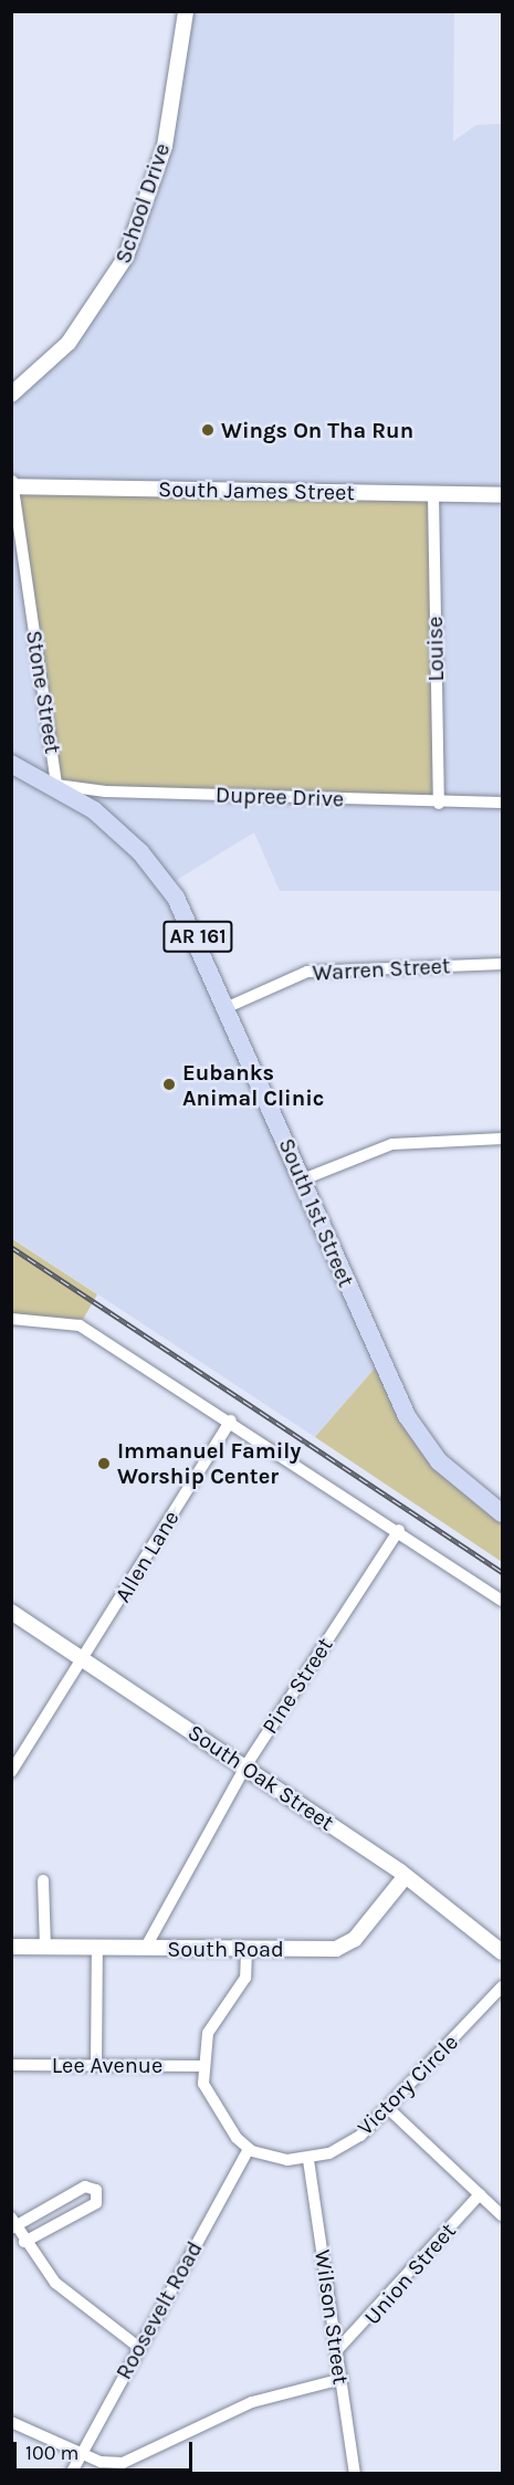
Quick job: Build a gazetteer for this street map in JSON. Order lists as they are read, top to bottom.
{
  "streets": {
    "main road": ["AR 161", "South 1st Street"],
    "street": [
      "School Drive",
      "South James Street",
      "Louise",
      "Stone Street",
      "Dupree Drive",
      "Warren Street",
      "Allen Lane",
      "Pine Street",
      "South Oak Street",
      "South Road",
      "Lee Avenue",
      "Victory Circle",
      "Union Street",
      "Roosevelt Road",
      "Wilson Street"
    ]
  },
  "crossings": [
    ["South James Street", "Louise"],
    ["South James Street", "Stone Street"],
    ["Louise", "Dupree Drive"],
    ["Stone Street", "Dupree Drive"],
    ["Stone Street", "South 1st Street"],
    ["Dupree Drive", "South 1st Street"],
    ["Warren Street", "South 1st Street"],
    ["Allen Lane", "South Oak Street"],
    ["Pine Street", "South Oak Street"],
    ["Pine Street", "South Road"],
    ["South Oak Street", "South Road"],
    ["Victory Circle", "Roosevelt Road"],
    ["Victory Circle", "Wilson Street"],
    ["Union Street", "Wilson Street"]
  ],
  "places": ["Wings On Tha Run", "Eubanks Animal Clinic", "Immanuel Family Worship Center"],
  "scale_bar": "100 m"
}
